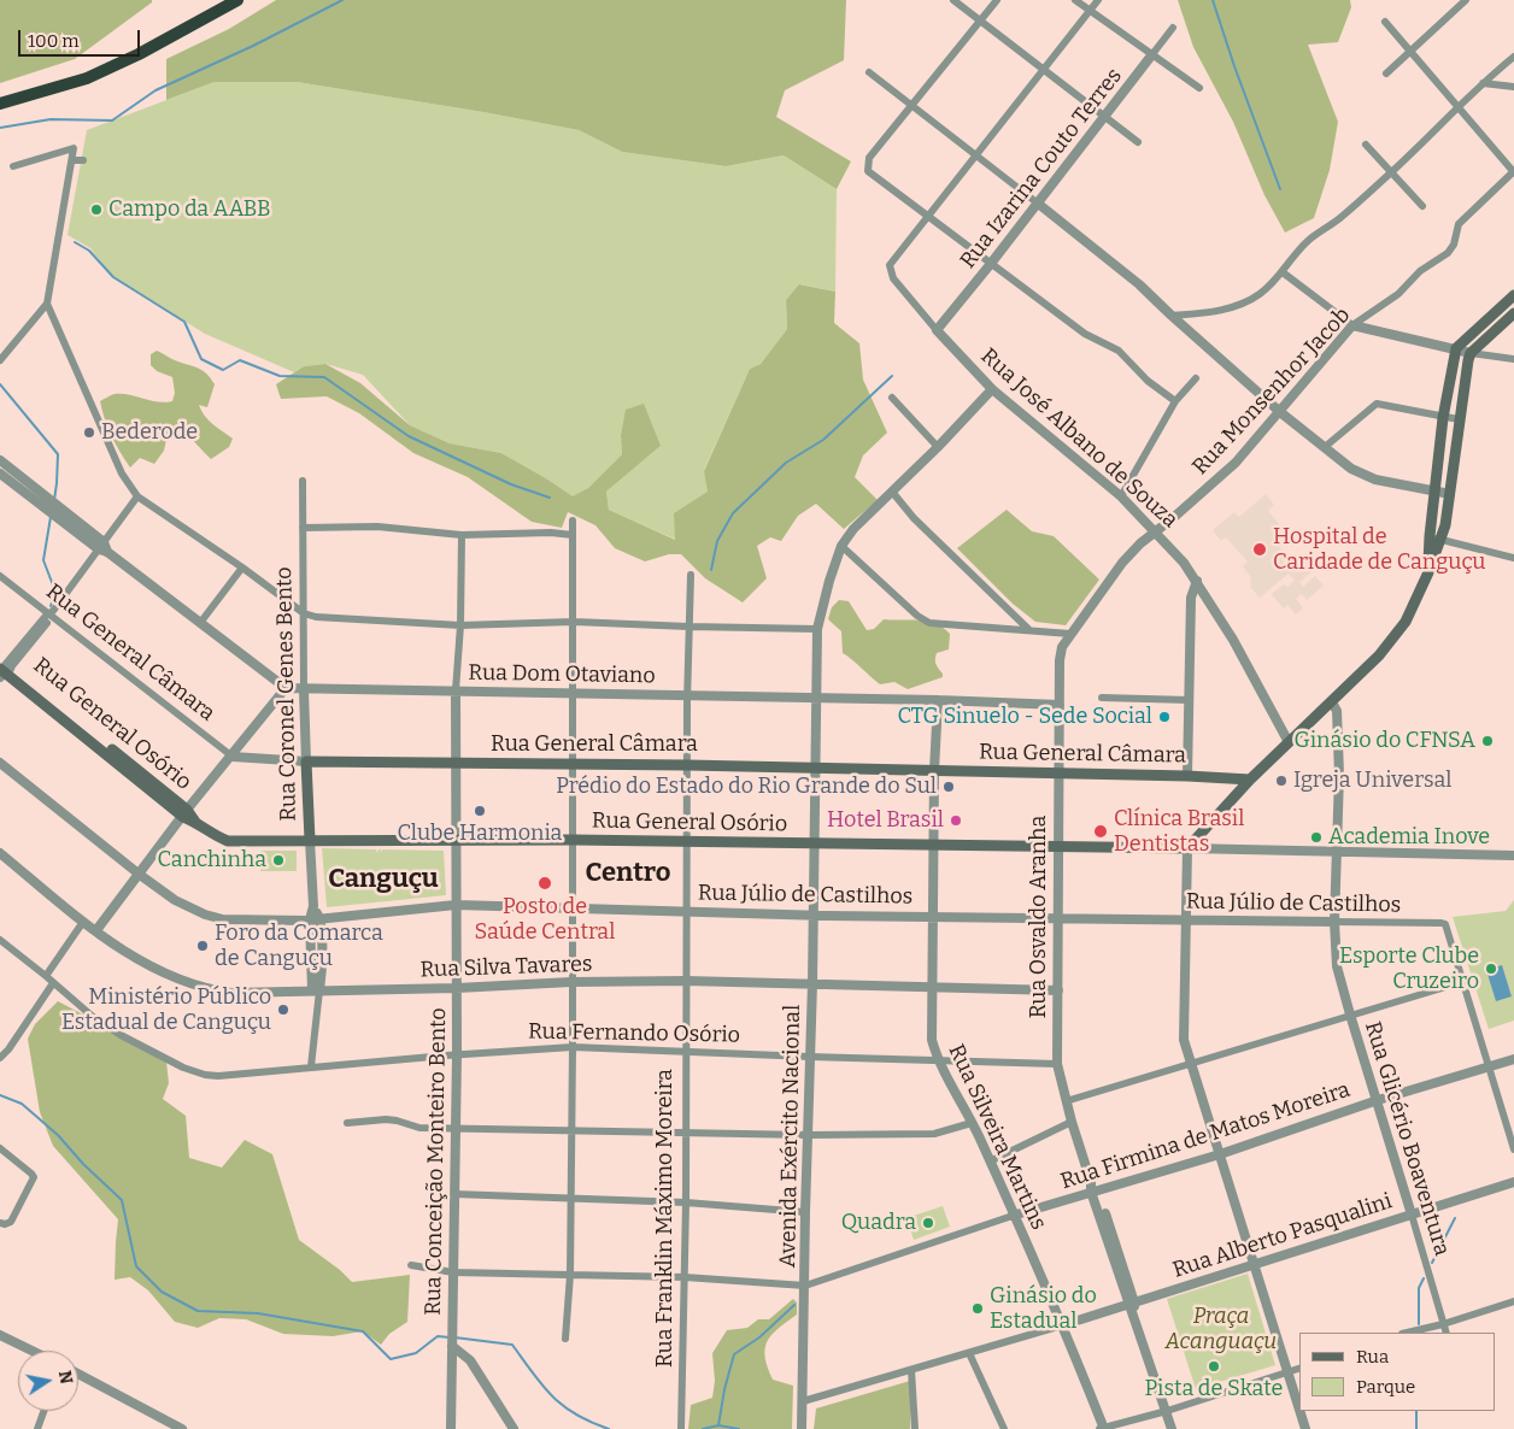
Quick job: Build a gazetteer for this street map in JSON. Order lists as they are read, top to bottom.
{
  "streets": {
    "main road": ["Rua General Câmara", "Rua Coronel Genes Bento", "Rua General Osório"],
    "street": [
      "Rua Izarina Couto Terres",
      "Rua Monsenhor Jacob",
      "Rua José Albano de Souza",
      "Rua Dom Otaviano",
      "Rua Júlio de Castilhos",
      "Rua Osvaldo Aranha",
      "Rua Silva Tavares",
      "Rua Fernando Osório",
      "Avenida Exército Nacional",
      "Rua Firmina de Matos Moreira",
      "Rua Silveira Martins",
      "Rua Glicério Boaventura",
      "Rua Conceição Monteiro Bento",
      "Rua Franklin Máximo Moreira",
      "Rua Alberto Pasqualini"
    ]
  },
  "crossings": [
    ["Rua Izarina Couto Terres", "Rua José Albano de Souza"],
    ["Rua Monsenhor Jacob", "Rua José Albano de Souza"],
    ["Rua Monsenhor Jacob", "Rua Osvaldo Aranha"],
    ["Rua José Albano de Souza", "Avenida Exército Nacional"],
    ["Rua General Câmara", "Rua Coronel Genes Bento"],
    ["Rua General Câmara", "Rua Osvaldo Aranha"],
    ["Rua General Câmara", "Avenida Exército Nacional"],
    ["Rua General Câmara", "Rua Silveira Martins"],
    ["Rua General Câmara", "Rua Conceição Monteiro Bento"],
    ["Rua General Câmara", "Rua Franklin Máximo Moreira"],
    ["Rua Dom Otaviano", "Rua Coronel Genes Bento"],
    ["Rua Dom Otaviano", "Rua Osvaldo Aranha"],
    ["Rua Dom Otaviano", "Avenida Exército Nacional"],
    ["Rua Dom Otaviano", "Rua Silveira Martins"],
    ["Rua Dom Otaviano", "Rua Conceição Monteiro Bento"],
    ["Rua Dom Otaviano", "Rua Franklin Máximo Moreira"],
    ["Rua Coronel Genes Bento", "Rua General Osório"],
    ["Rua Coronel Genes Bento", "Rua Júlio de Castilhos"],
    ["Rua Coronel Genes Bento", "Rua Silva Tavares"],
    ["Rua Coronel Genes Bento", "Rua Fernando Osório"],
    ["Rua General Osório", "Rua Osvaldo Aranha"],
    ["Rua General Osório", "Avenida Exército Nacional"],
    ["Rua General Osório", "Rua Silveira Martins"],
    ["Rua General Osório", "Rua Conceição Monteiro Bento"],
    ["Rua General Osório", "Rua Franklin Máximo Moreira"],
    ["Rua Júlio de Castilhos", "Rua Osvaldo Aranha"],
    ["Rua Júlio de Castilhos", "Avenida Exército Nacional"],
    ["Rua Júlio de Castilhos", "Rua Silveira Martins"],
    ["Rua Júlio de Castilhos", "Rua Glicério Boaventura"],
    ["Rua Júlio de Castilhos", "Rua Conceição Monteiro Bento"],
    ["Rua Júlio de Castilhos", "Rua Franklin Máximo Moreira"],
    ["Rua Osvaldo Aranha", "Rua Silva Tavares"],
    ["Rua Osvaldo Aranha", "Rua Fernando Osório"],
    ["Rua Osvaldo Aranha", "Rua Firmina de Matos Moreira"],
    ["Rua Osvaldo Aranha", "Rua Alberto Pasqualini"],
    ["Rua Silva Tavares", "Avenida Exército Nacional"],
    ["Rua Silva Tavares", "Rua Silveira Martins"],
    ["Rua Silva Tavares", "Rua Conceição Monteiro Bento"],
    ["Rua Silva Tavares", "Rua Franklin Máximo Moreira"],
    ["Rua Fernando Osório", "Avenida Exército Nacional"],
    ["Rua Fernando Osório", "Rua Silveira Martins"],
    ["Rua Fernando Osório", "Rua Conceição Monteiro Bento"],
    ["Rua Fernando Osório", "Rua Franklin Máximo Moreira"],
    ["Avenida Exército Nacional", "Rua Firmina de Matos Moreira"],
    ["Rua Firmina de Matos Moreira", "Rua Silveira Martins"],
    ["Rua Firmina de Matos Moreira", "Rua Glicério Boaventura"],
    ["Rua Silveira Martins", "Rua Alberto Pasqualini"],
    ["Rua Glicério Boaventura", "Rua Alberto Pasqualini"]
  ],
  "districts": ["Centro", "Canguçu"],
  "parks": ["Praça Acanguaçu"],
  "places": [
    "Campo da AABB",
    "Bederode",
    "Hospital de Caridade de Canguçu",
    "CTG Sinuelo - Sede Social",
    "Ginásio do CFNSA",
    "Igreja Universal",
    "Prédio do Estado do Rio Grande do Sul",
    "Clube Harmonia",
    "Hotel Brasil",
    "Clínica Brasil Dentistas",
    "Academia Inove",
    "Canchinha",
    "Posto de Saúde Central",
    "Foro da Comarca de Canguçu",
    "Esporte Clube Cruzeiro",
    "Ministério Público Estadual de Canguçu",
    "Quadra",
    "Ginásio do Estadual",
    "Pista de Skate"
  ],
  "legend": ["Rua", "Parque"],
  "scale_bar": "100 m",
  "north": "right"
}
